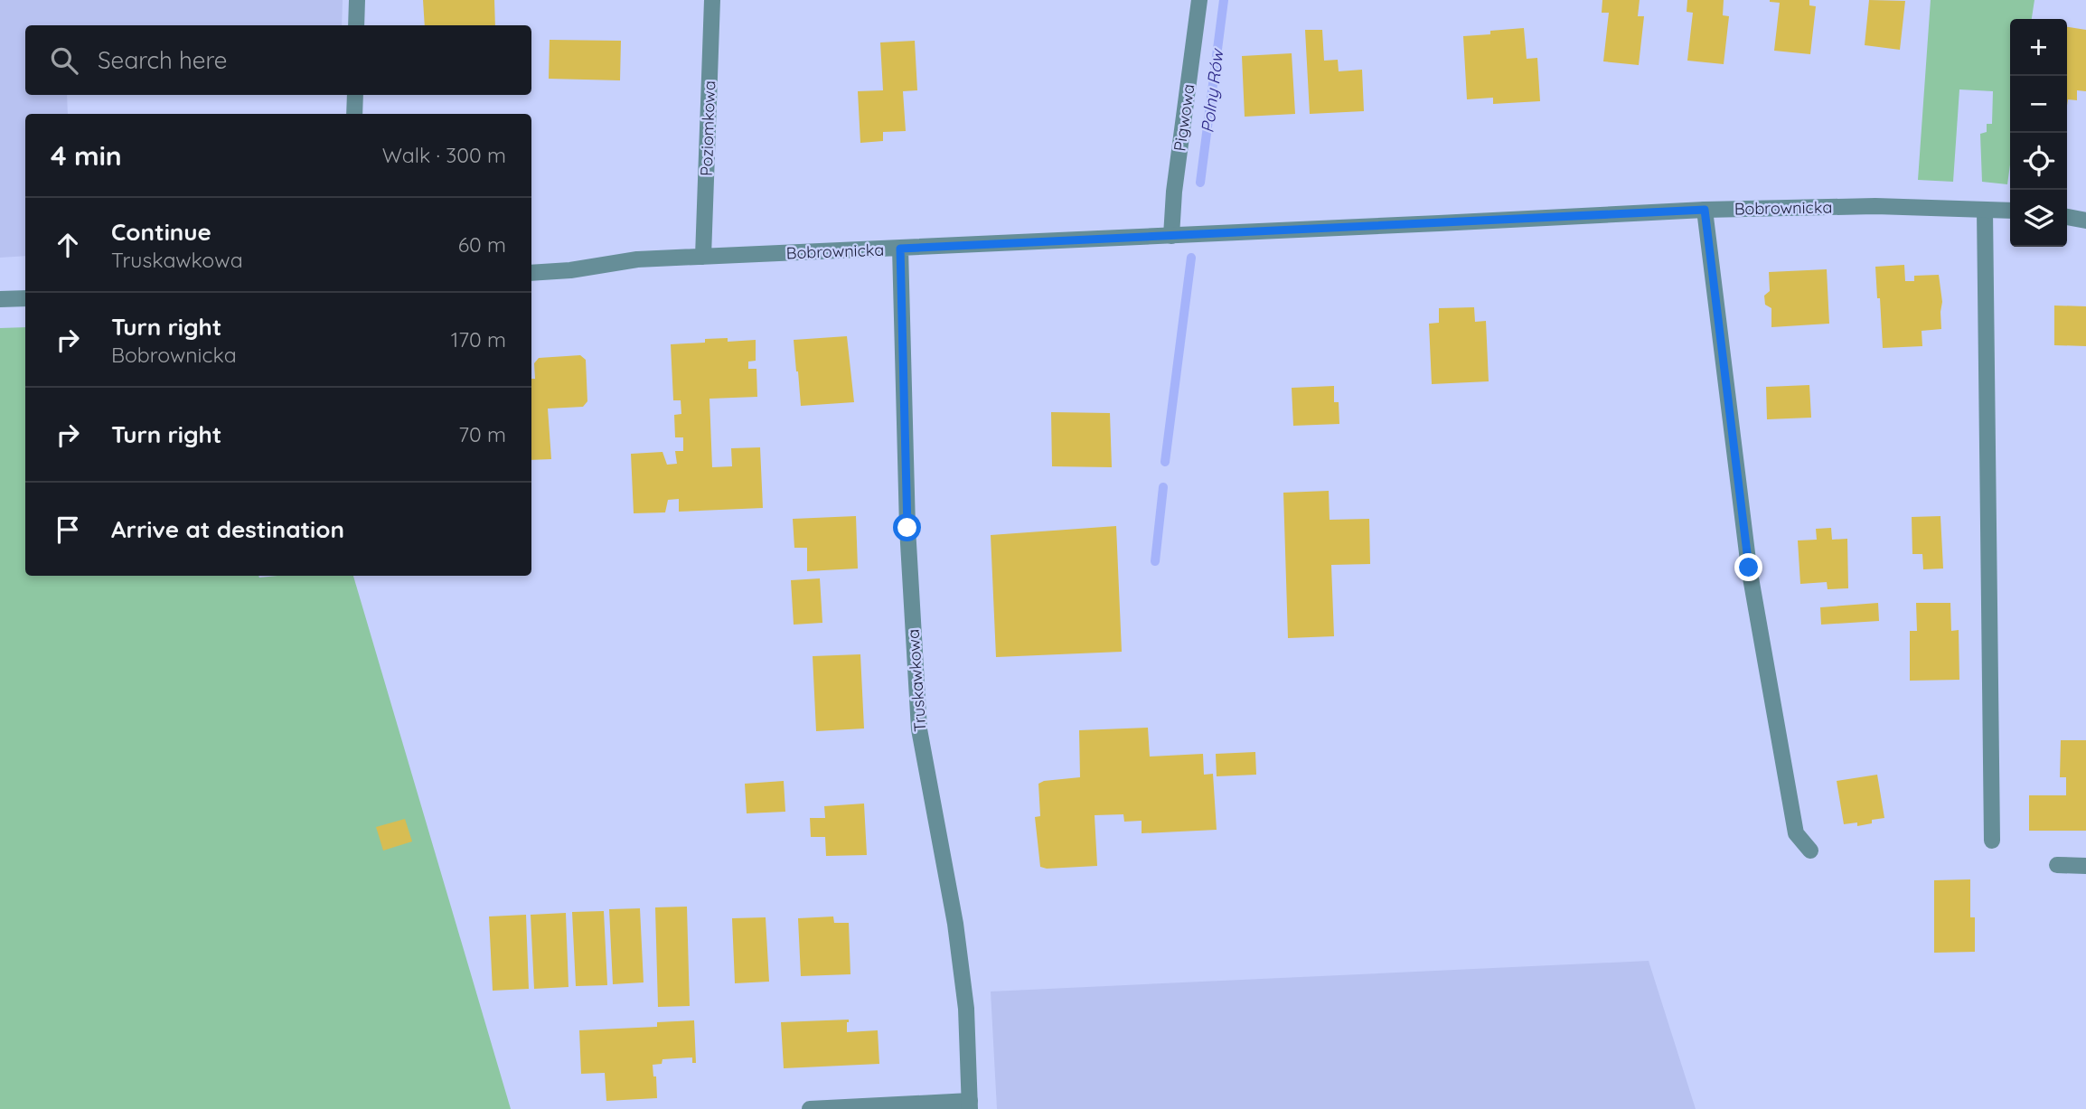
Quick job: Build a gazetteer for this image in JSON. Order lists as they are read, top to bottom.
{
  "streets": {
    "street": [
      "Pigwowa",
      "Poziomkowa",
      "Bobrownicka",
      "Truskawkowa"
    ]
  },
  "crossings": [
    ["Pigwowa", "Bobrownicka"],
    ["Poziomkowa", "Bobrownicka"],
    ["Bobrownicka", "Truskawkowa"]
  ],
  "water": ["Polny Rów"],
  "page": {
    "map_buttons": ["+", "−"],
    "search": "Search here",
    "heading": ["4 min", "Walk · 300 m"],
    "list": [
      ["Continue", "Truskawkowa", "60 m"],
      ["Turn right", "Bobrownicka", "170 m"],
      ["Turn right", "70 m"],
      "Arrive at destination"
    ]
  }
}
